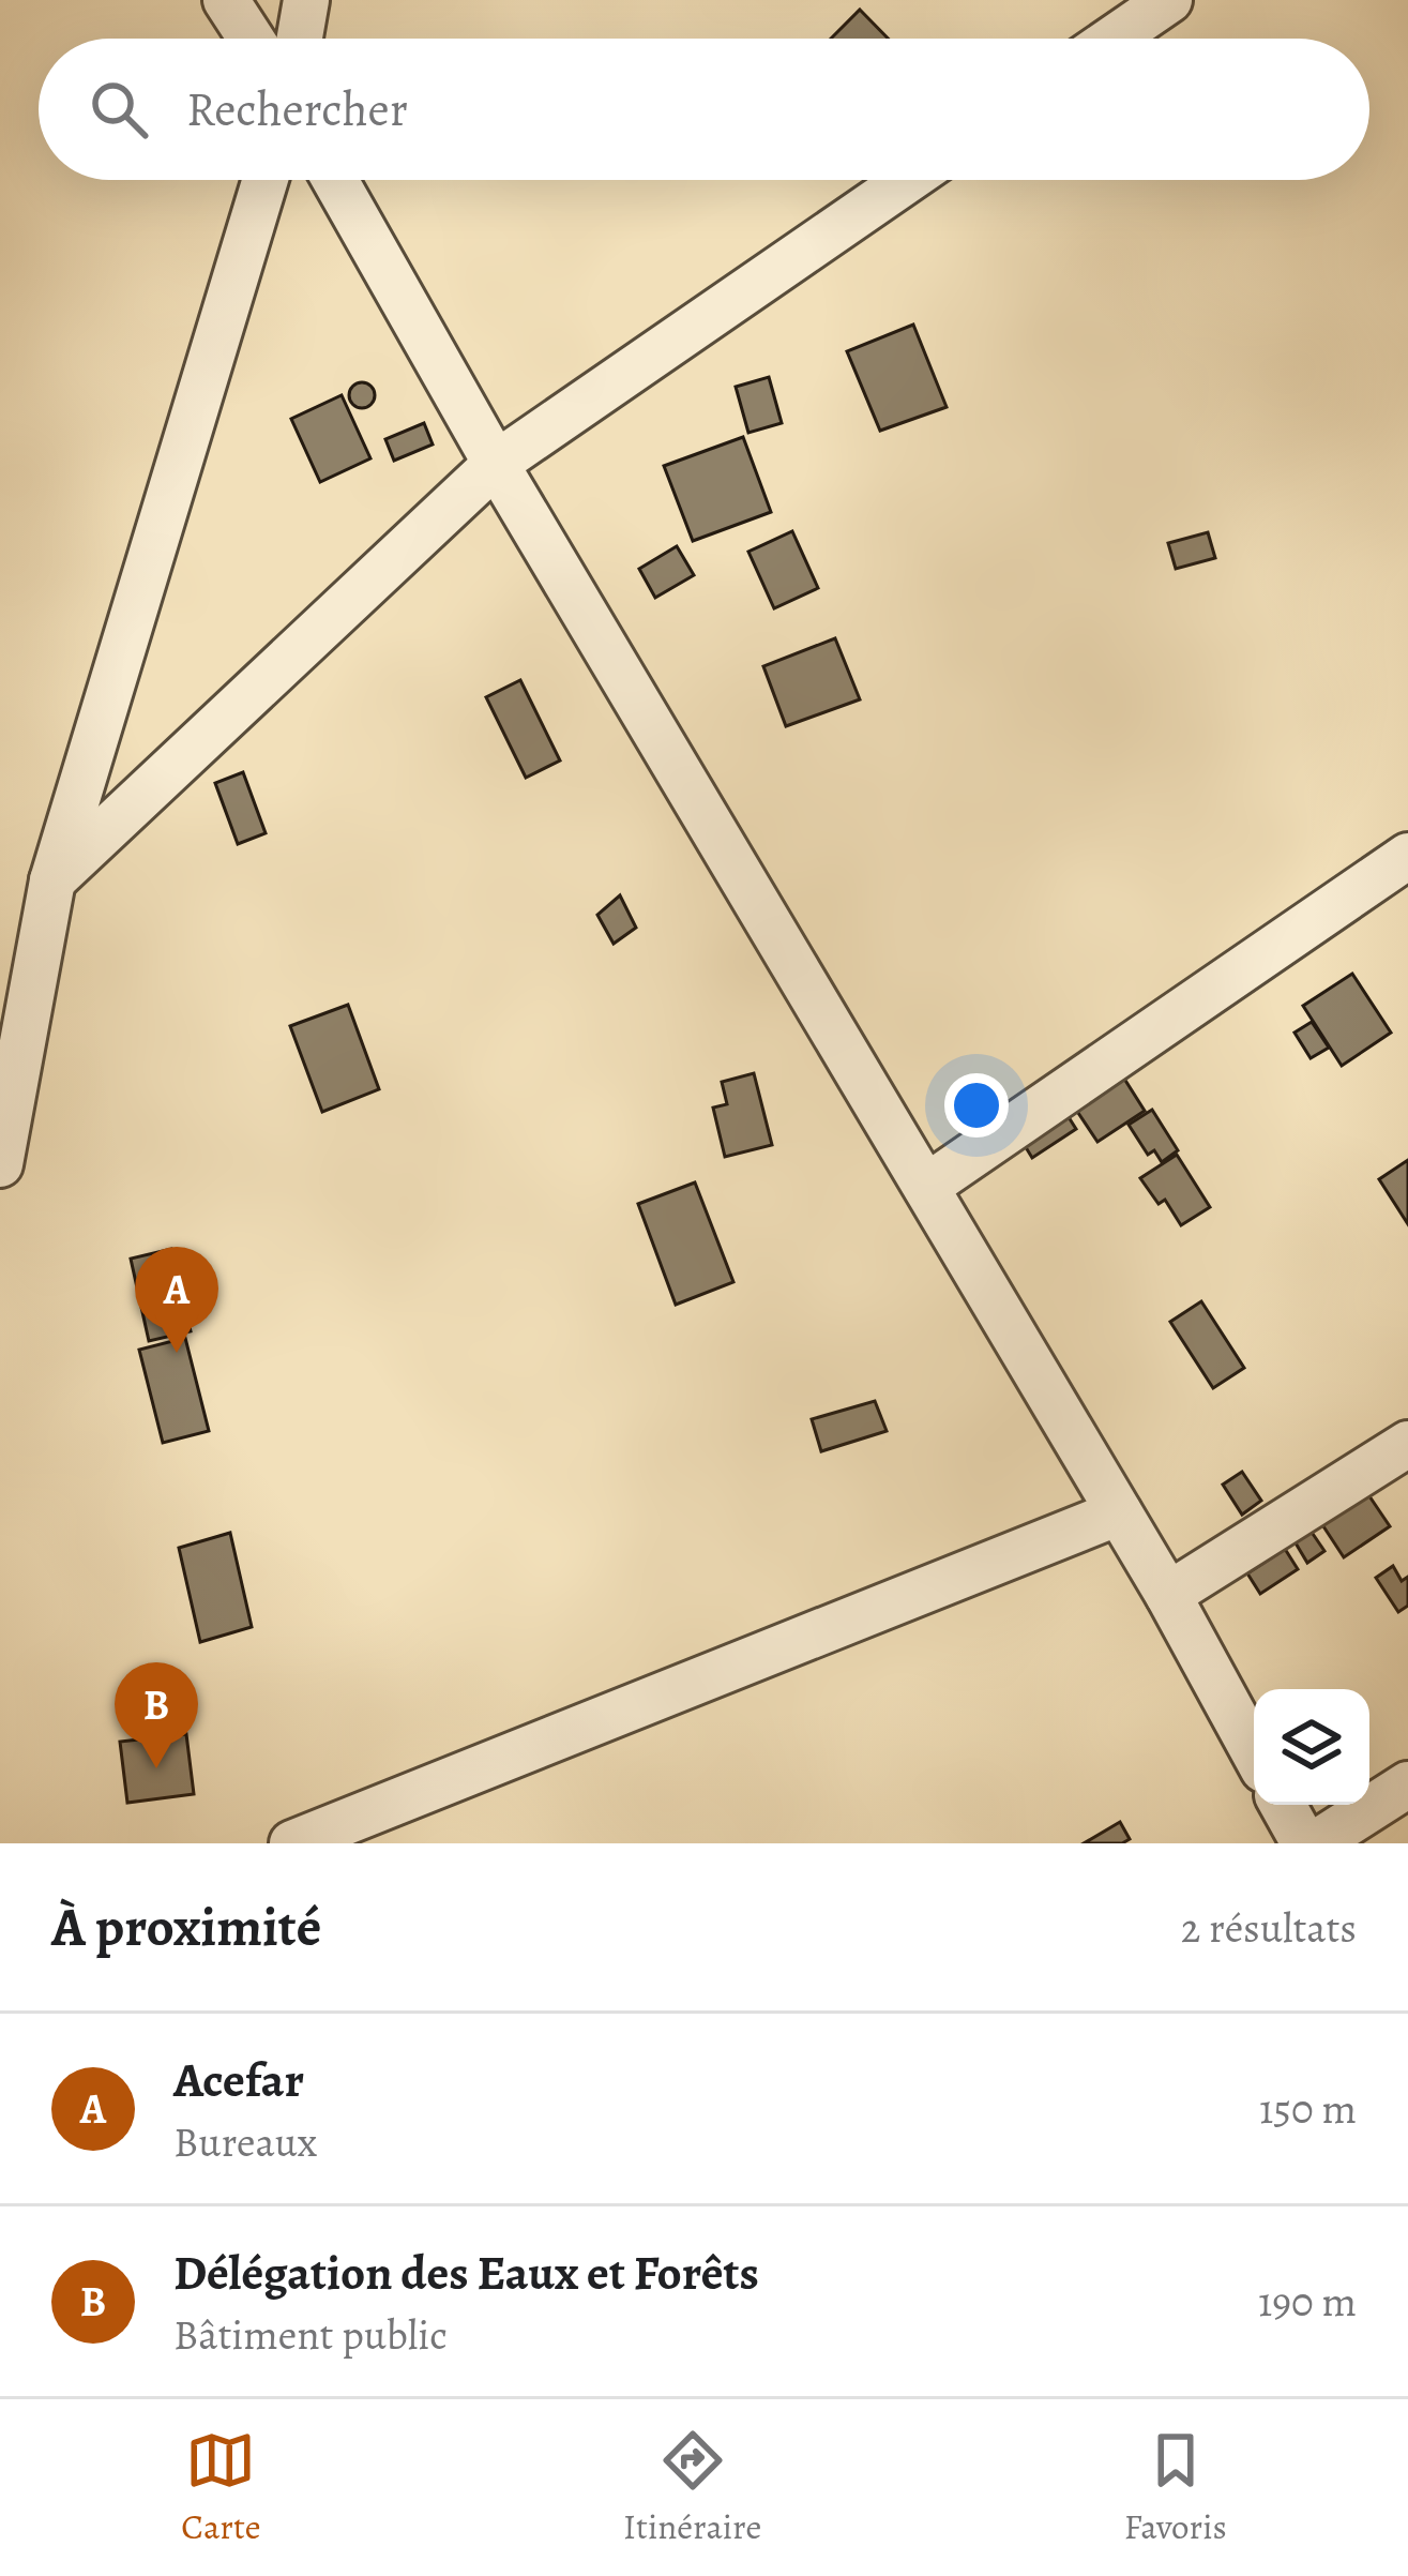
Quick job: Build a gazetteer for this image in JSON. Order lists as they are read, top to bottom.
{
  "page": {
    "search": "Rechercher",
    "pins": ["A", "B"],
    "heading": ["À proximité", "2 résultats"],
    "list": [
      {
        "mark": "A",
        "name": "Acefar",
        "note": "Bureaux",
        "value": "150 m"
      },
      {
        "mark": "B",
        "name": "Délégation des Eaux et Forêts",
        "note": "Bâtiment public",
        "value": "190 m"
      }
    ],
    "nav": ["Carte", "Itinéraire", "Favoris"]
  }
}
